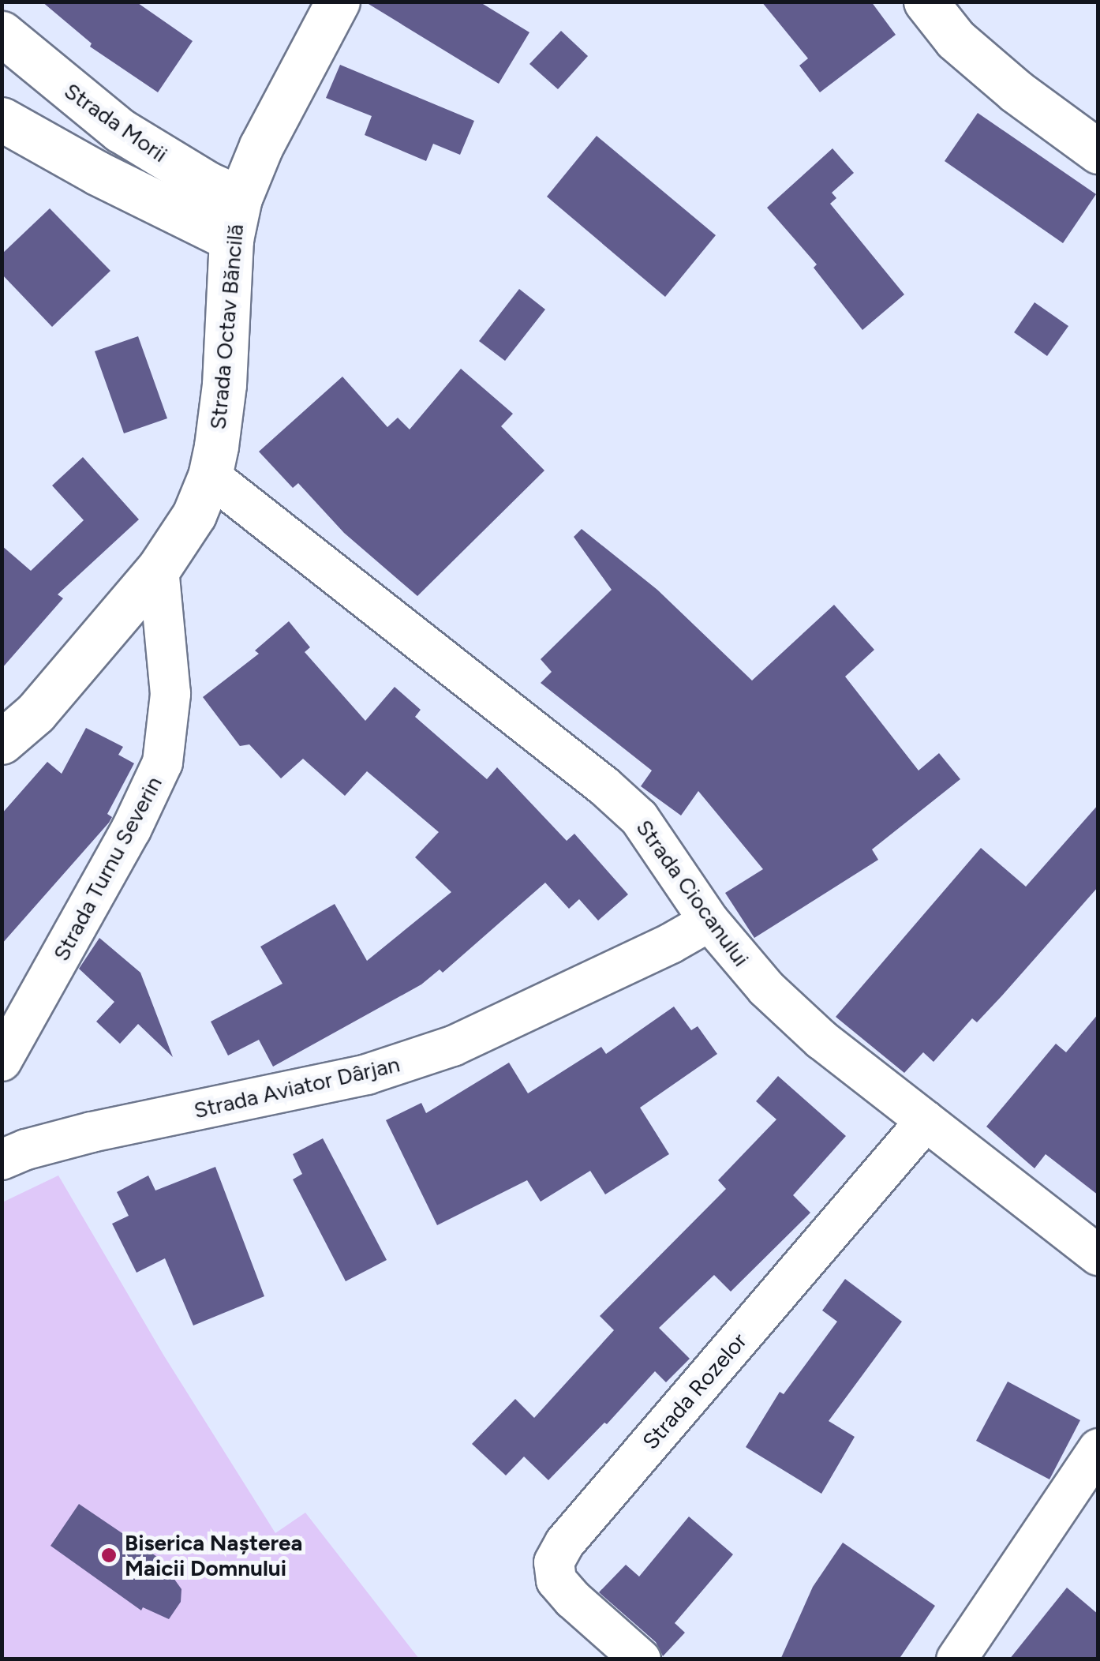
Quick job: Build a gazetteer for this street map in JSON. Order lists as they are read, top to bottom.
{
  "streets": {
    "street": [
      "Strada Morii",
      "Strada Octav Băncilă",
      "Strada Turnu Severin",
      "Strada Ciocanului",
      "Strada Aviator Dârjan",
      "Strada Rozelor"
    ]
  },
  "crossings": [
    ["Strada Morii", "Strada Octav Băncilă"],
    ["Strada Octav Băncilă", "Strada Turnu Severin"],
    ["Strada Octav Băncilă", "Strada Ciocanului"],
    ["Strada Ciocanului", "Strada Aviator Dârjan"],
    ["Strada Ciocanului", "Strada Rozelor"]
  ],
  "places": ["Biserica Nașterea Maicii Domnului"]
}
